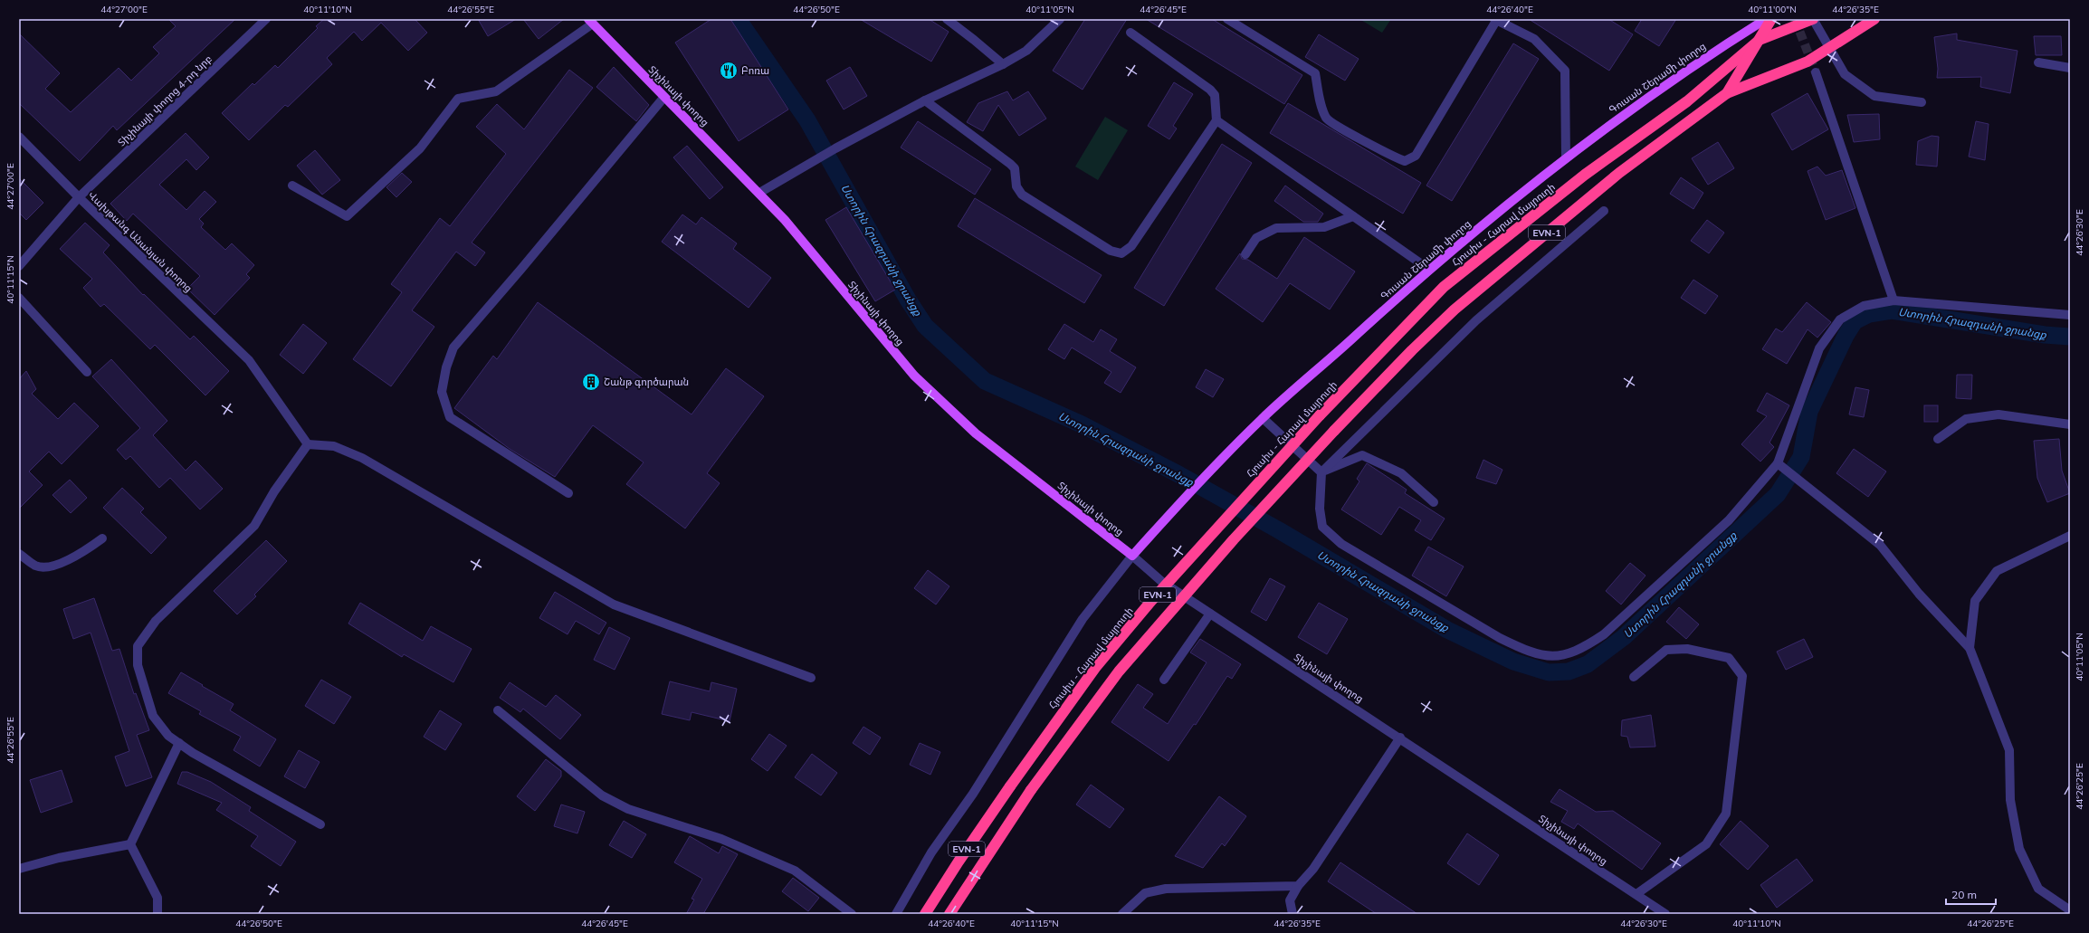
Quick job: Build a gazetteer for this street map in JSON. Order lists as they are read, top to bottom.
{
  "streets": {
    "highway": ["Հյուսիս - Հարավ մայրուղի", "EVN-1"],
    "main road": ["Գուսան Շերամի փողոց", "Տիչինայի փողոց"],
    "street": ["Տիչինայի փողոց 4-րդ նրբ", "Վախթանգ Անանյան փողոց"]
  },
  "crossings": [
    ["Գուսան Շերամի փողոց", "Տիչինայի փողոց"],
    ["Տիչինայի փողոց 4-րդ նրբ", "Վախթանգ Անանյան փողոց"],
    ["Հյուսիս - Հարավ մայրուղի", "EVN-1"]
  ],
  "water": ["Ստորին Հրազդանի ջրանցք"],
  "places": {
    "restaurant": ["Բոռա"],
    "building": ["Շանթ գործարան"]
  },
  "scale_bar": "20 m",
  "coordinates": [
    "44°27'00\"E",
    "40°11'10\"N",
    "44°26'55\"E",
    "44°26'50\"E",
    "40°11'05\"N",
    "44°26'45\"E",
    "44°26'40\"E",
    "40°11'00\"N",
    "44°26'35\"E",
    "44°26'30\"E",
    "40°11'15\"N",
    "44°26'25\"E"
  ]
}
